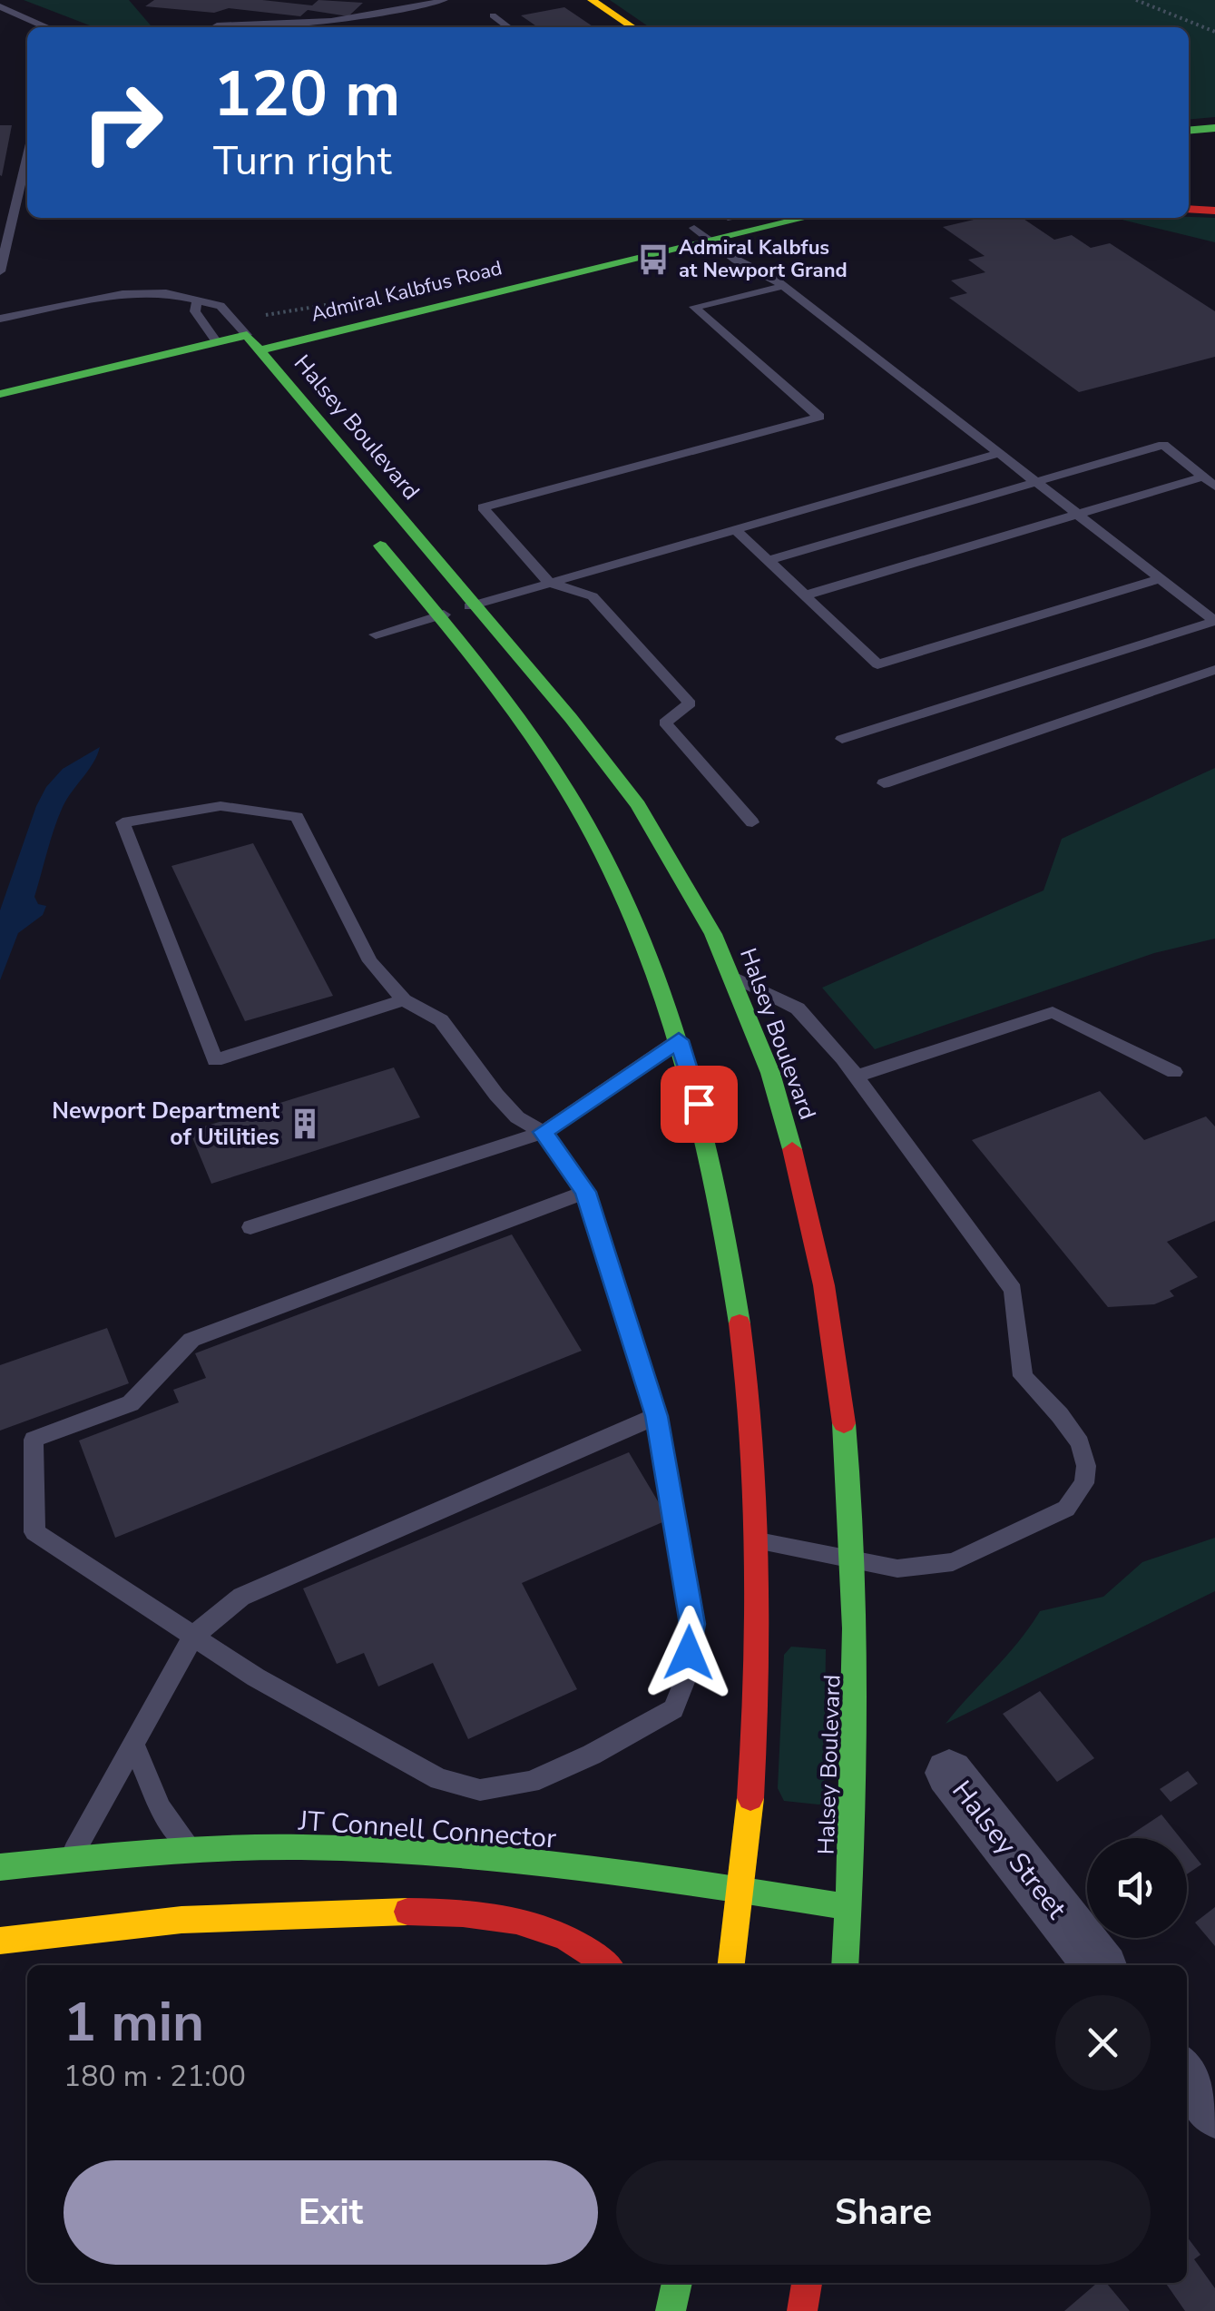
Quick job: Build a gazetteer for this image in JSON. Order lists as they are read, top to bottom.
{
  "streets": {
    "main road": ["Admiral Kalbfus Road", "Halsey Boulevard", "JT Connell Connector"],
    "street": ["Halsey Street"]
  },
  "crossings": [
    ["Admiral Kalbfus Road", "Halsey Boulevard"],
    ["Halsey Boulevard", "JT Connell Connector"]
  ],
  "places": {
    "bus stop": ["Admiral Kalbfus at Newport Grand"],
    "building": ["Newport Department of Utilities"]
  },
  "page": {
    "turn": ["120 m", "Turn right"],
    "heading": ["1 min", "180 m · 21:00"],
    "buttons": ["Exit", "Share"]
  }
}
